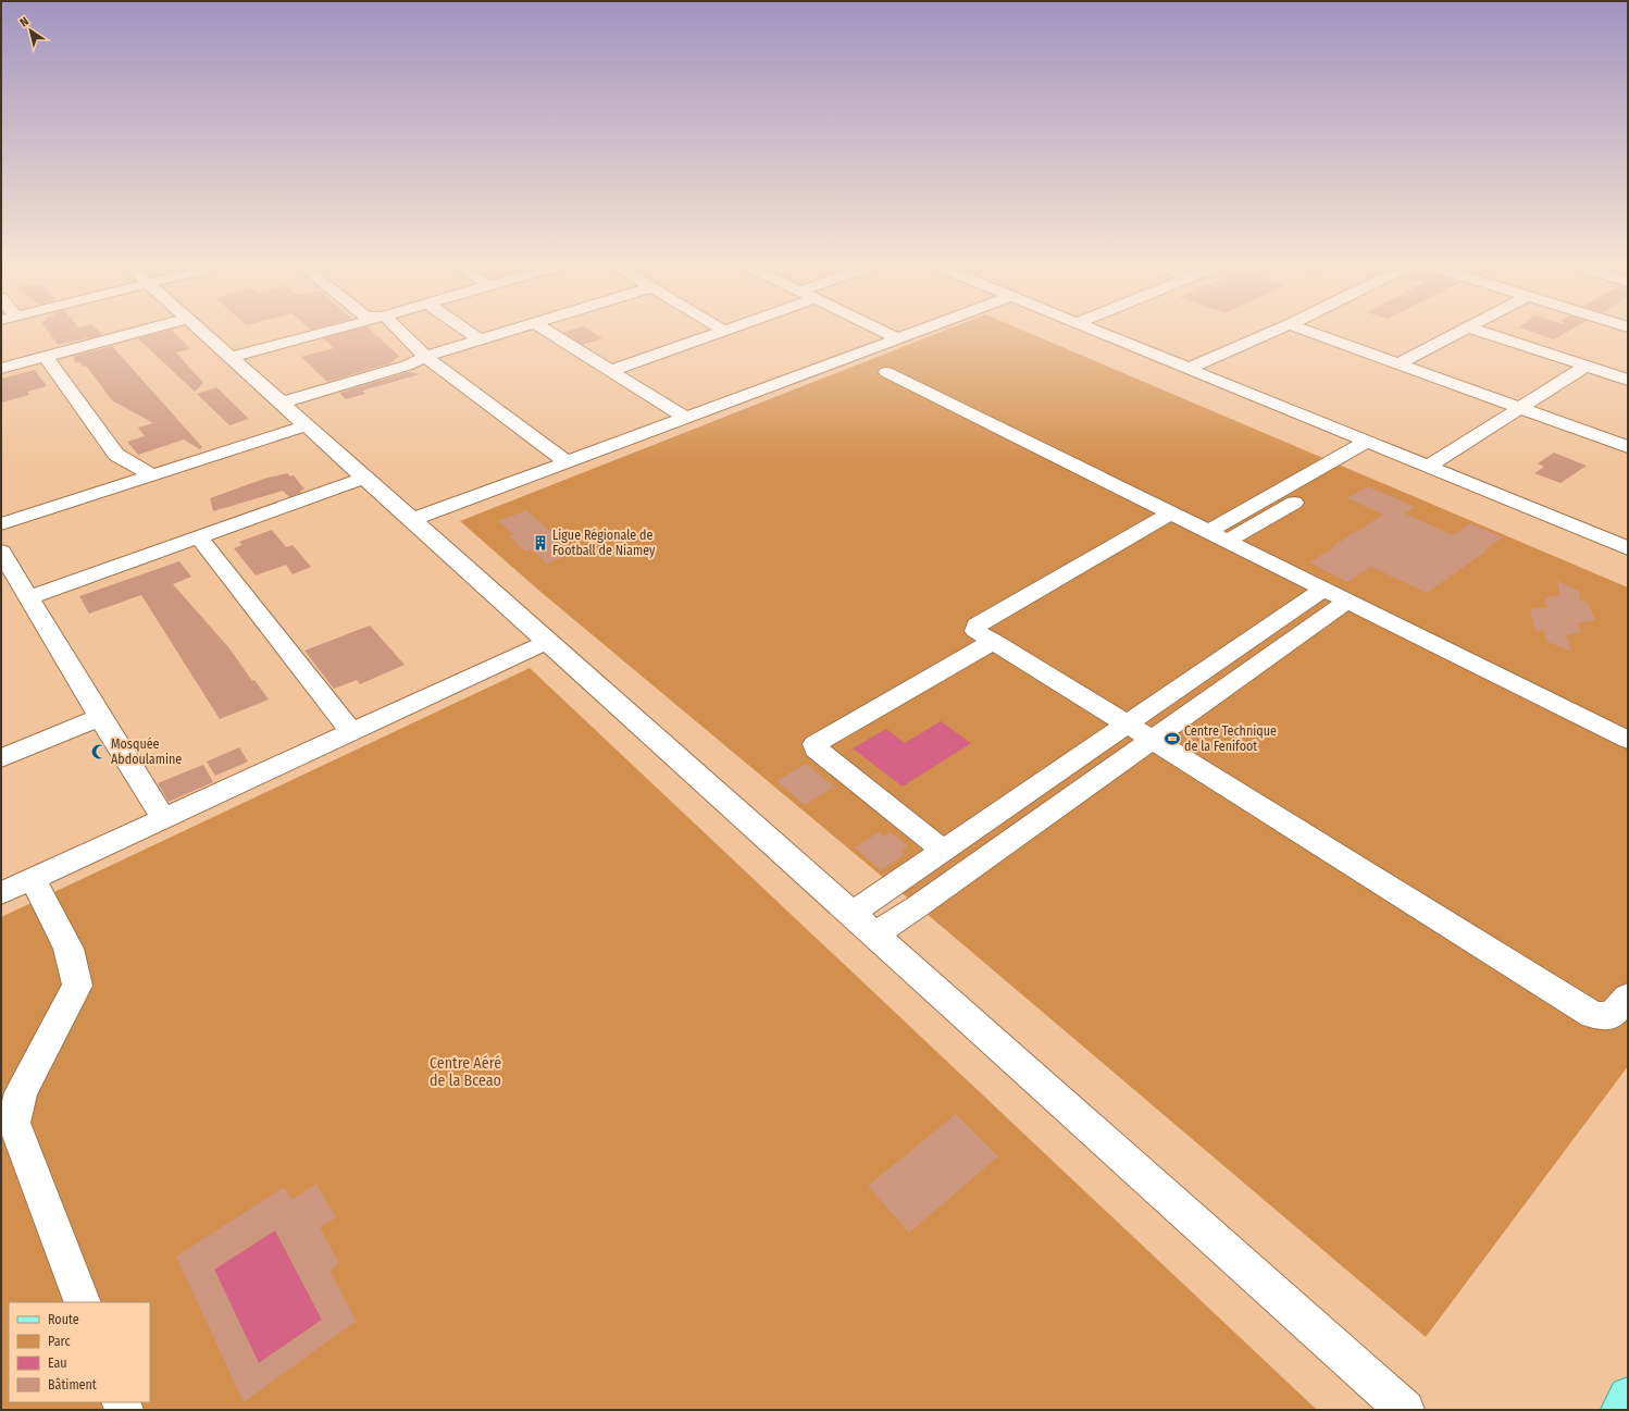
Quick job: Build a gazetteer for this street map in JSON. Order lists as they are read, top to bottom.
{
  "parks": ["Centre Aéré de la Bceao"],
  "places": {
    "building": ["Ligue Régionale de Football de Niamey"],
    "sports": ["Centre Technique de la Fenifoot"],
    "mosque": ["Mosquée Abdoulamine"]
  },
  "legend": [
    "Route",
    "Parc",
    "Eau",
    "Bâtiment"
  ],
  "north": "top left"
}
